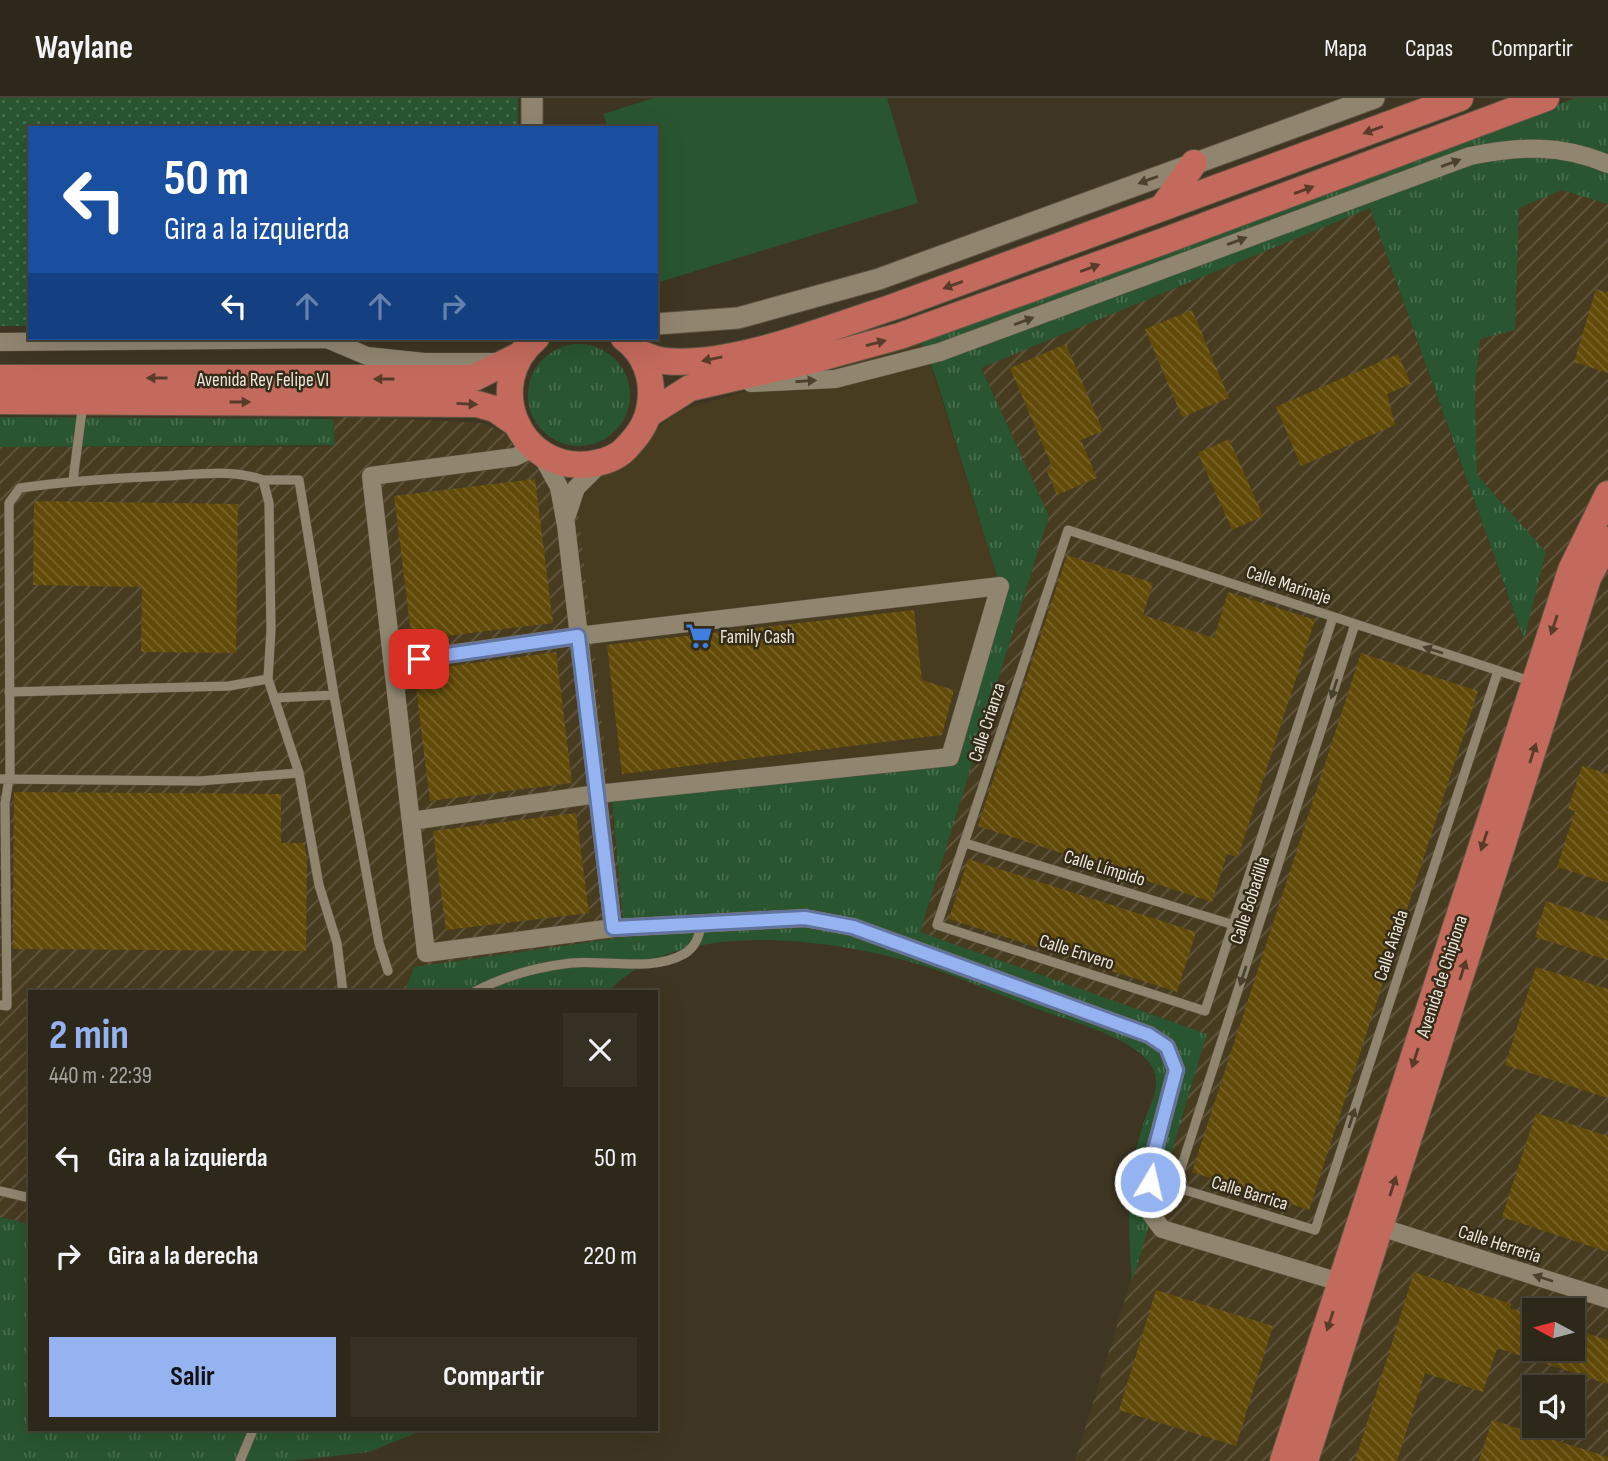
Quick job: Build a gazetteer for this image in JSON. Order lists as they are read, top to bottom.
{
  "streets": {
    "main road": ["Avenida Rey Felipe VI", "Avenida de Chipiona"],
    "street": ["Calle Herrería"],
    "lane": [
      "Calle Marinaje",
      "Calle Crianza",
      "Calle Límpido",
      "Calle Bobadilla",
      "Calle Añada",
      "Calle Envero",
      "Calle Barrica"
    ]
  },
  "crossings": [
    ["Calle Marinaje", "Calle Crianza"],
    ["Calle Marinaje", "Calle Bobadilla"],
    ["Calle Marinaje", "Calle Añada"],
    ["Calle Marinaje", "Avenida de Chipiona"],
    ["Calle Crianza", "Calle Límpido"],
    ["Calle Crianza", "Calle Envero"],
    ["Calle Límpido", "Calle Bobadilla"],
    ["Calle Bobadilla", "Calle Envero"],
    ["Calle Bobadilla", "Calle Barrica"],
    ["Calle Añada", "Calle Barrica"],
    ["Avenida de Chipiona", "Calle Herrería"]
  ],
  "one_way": ["Calle Añada", "Calle Herrería"],
  "places": {
    "supermarket": ["Family Cash"]
  },
  "north": "left",
  "page": {
    "header": "Waylane",
    "nav": ["Mapa", "Capas", "Compartir"],
    "turn": ["50 m", "Gira a la izquierda"],
    "heading": ["2 min", "440 m · 22:39"],
    "list": [
      {
        "name": "Gira a la izquierda",
        "value": "50 m"
      },
      {
        "name": "Gira a la derecha",
        "value": "220 m"
      }
    ],
    "buttons": ["Salir", "Compartir"]
  }
}
